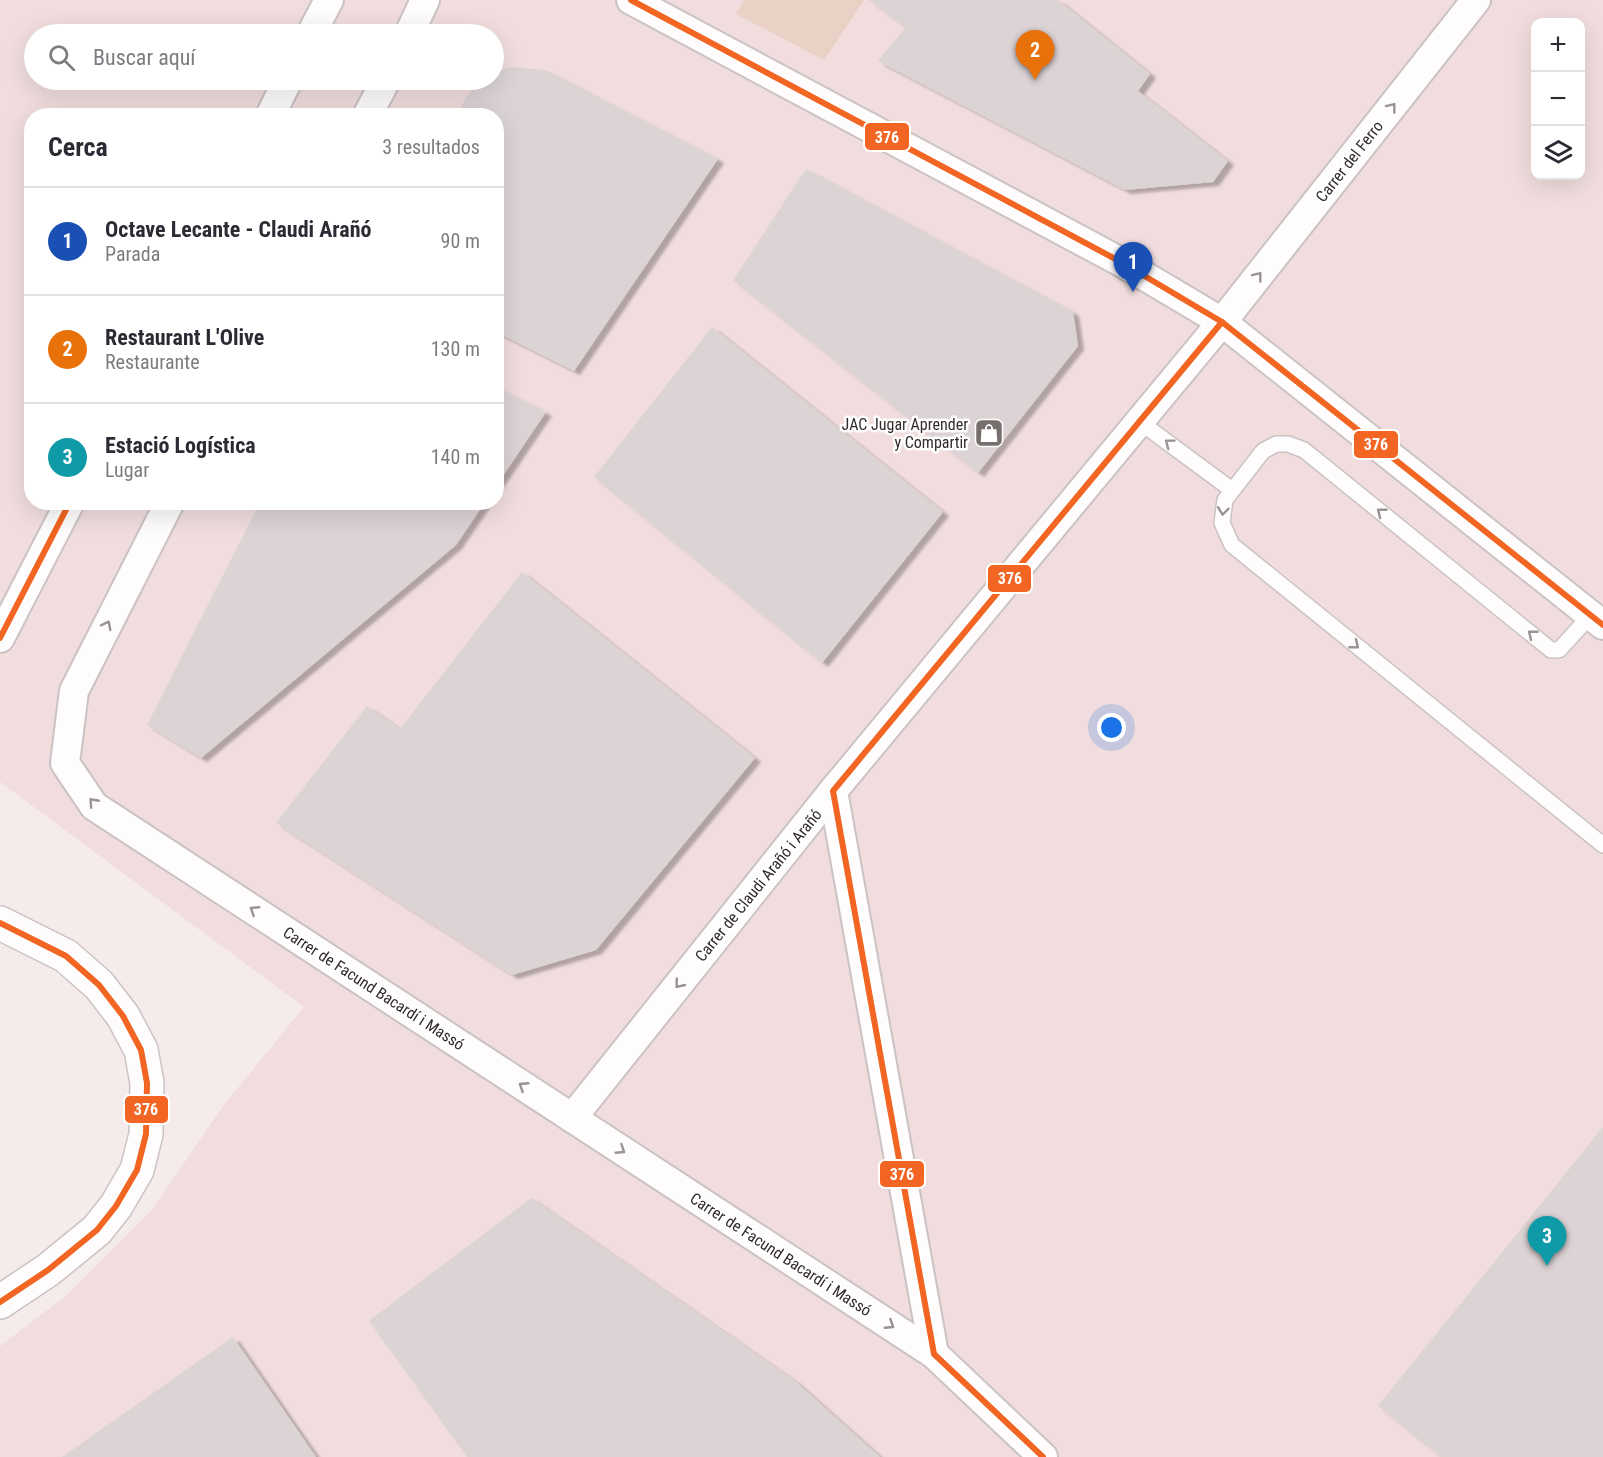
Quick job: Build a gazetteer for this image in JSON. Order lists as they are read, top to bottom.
{
  "streets": {
    "street": ["Carrer del Ferro", "Carrer de Claudi Arañó i Arañó", "Carrer de Facund Bacardí i Massó"]
  },
  "crossings": [
    ["Carrer del Ferro", "Carrer de Claudi Arañó i Arañó"],
    ["Carrer de Claudi Arañó i Arañó", "Carrer de Facund Bacardí i Massó"]
  ],
  "one_way": ["Carrer del Ferro", "Carrer de Claudi Arañó i Arañó"],
  "places": {
    "shop": ["JAC Jugar Aprender y Compartir"]
  },
  "lines": ["transit line 376"],
  "page": {
    "map_buttons": ["+", "−"],
    "search": "Buscar aquí",
    "pins": ["2", "1", "3"],
    "heading": ["Cerca", "3 resultados"],
    "list": [
      {
        "mark": "1",
        "name": "Octave Lecante - Claudi Arañó",
        "note": "Parada",
        "value": "90 m"
      },
      {
        "mark": "2",
        "name": "Restaurant L'Olive",
        "note": "Restaurante",
        "value": "130 m"
      },
      {
        "mark": "3",
        "name": "Estació Logística",
        "note": "Lugar",
        "value": "140 m"
      }
    ]
  }
}
